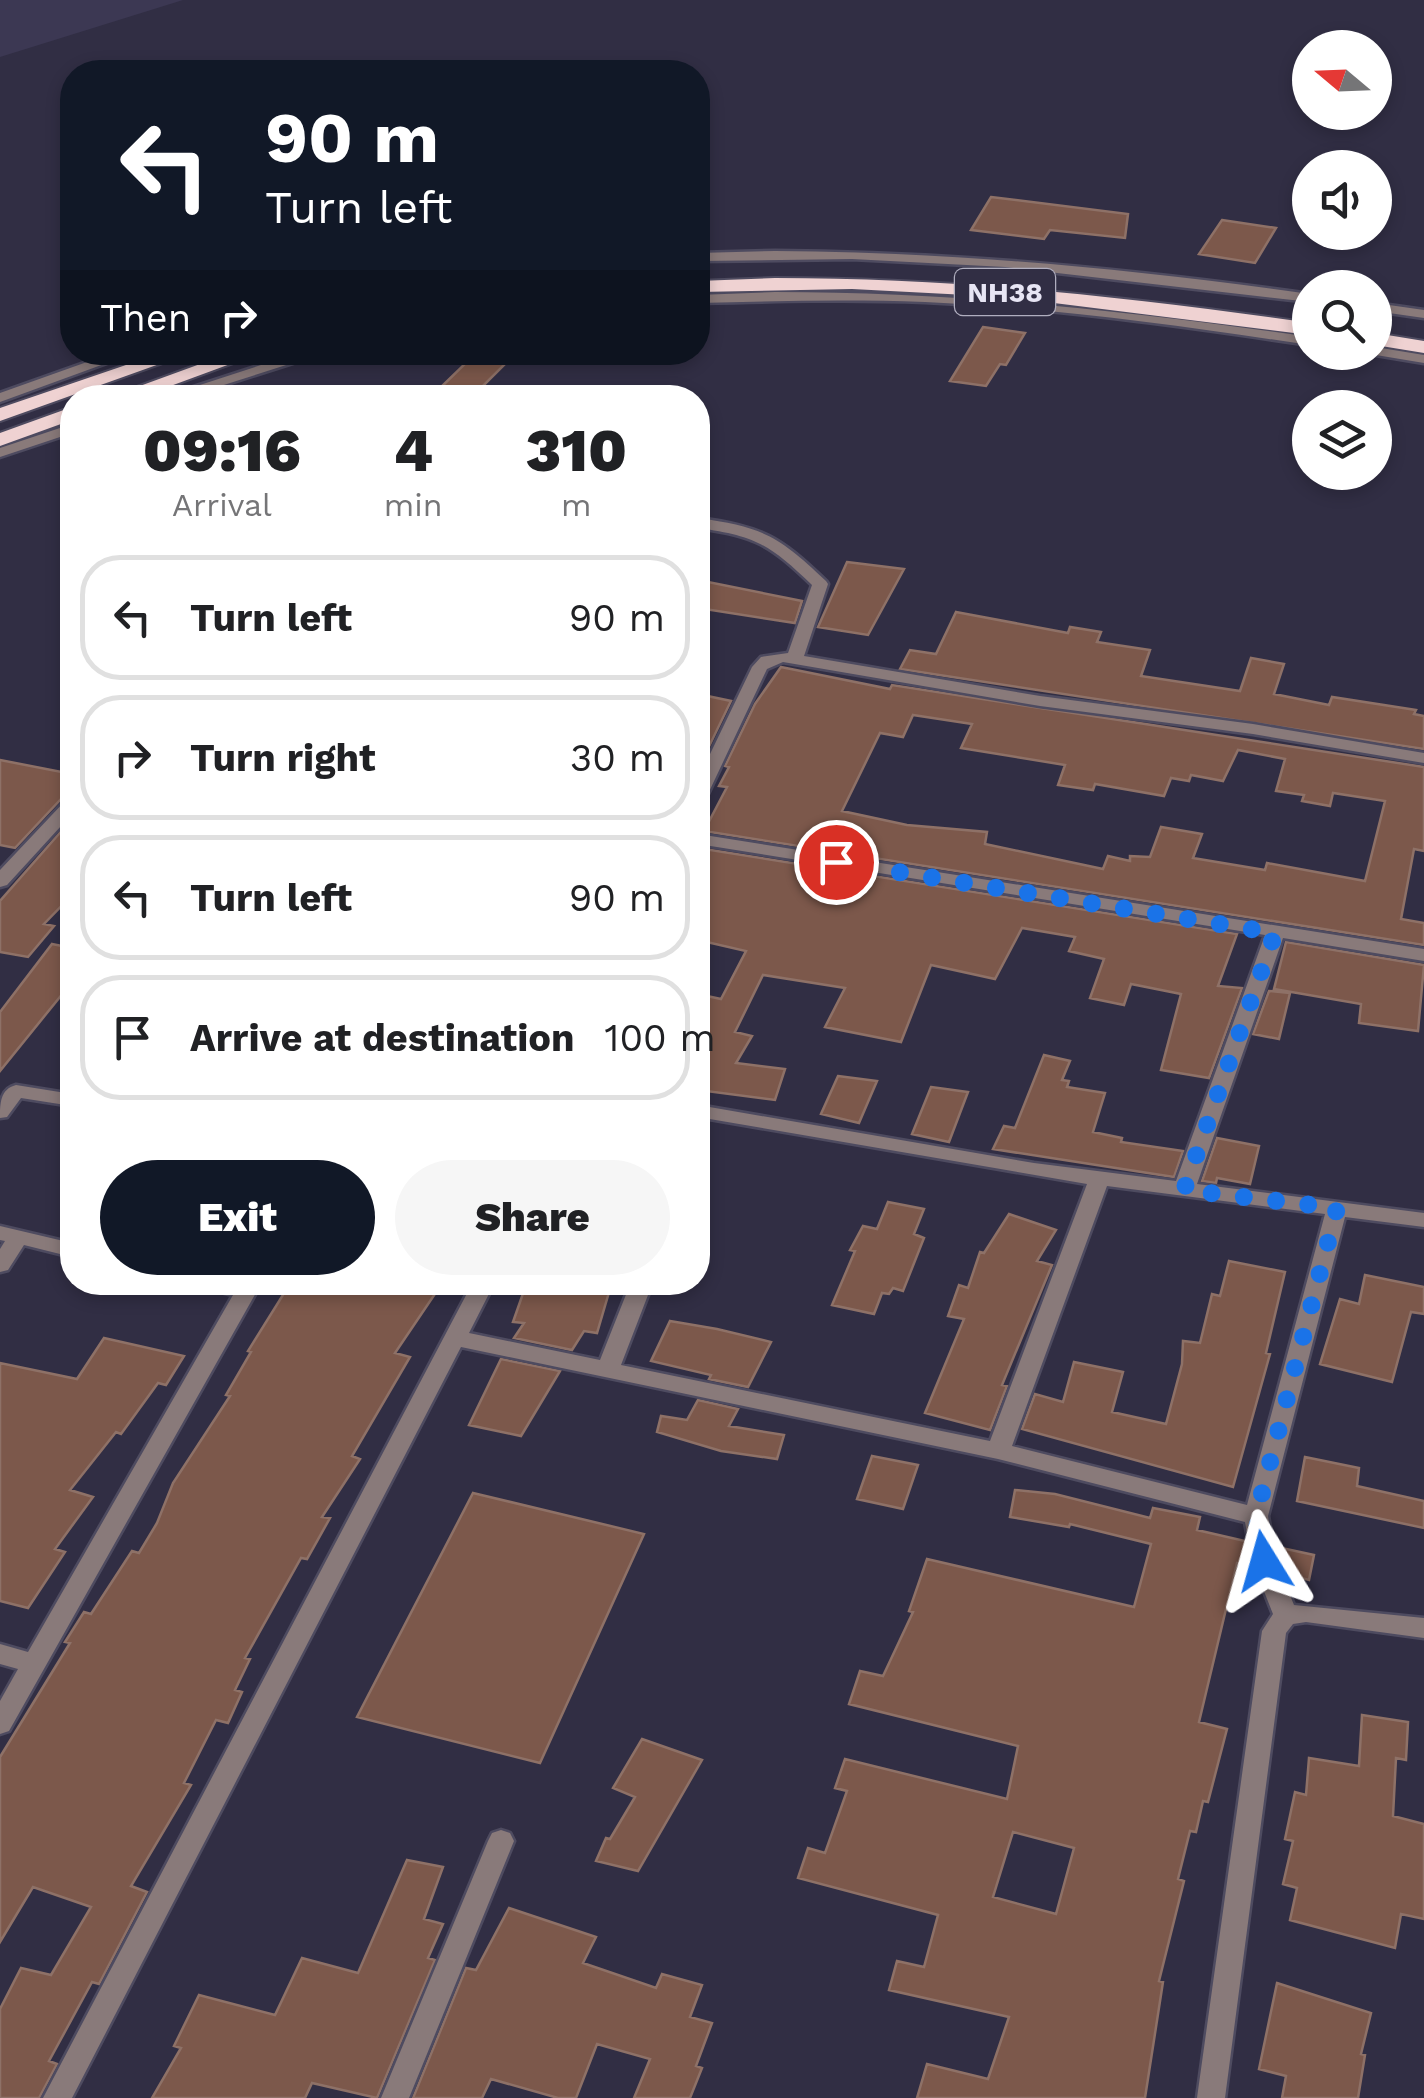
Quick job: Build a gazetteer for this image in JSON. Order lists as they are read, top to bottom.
{
  "streets": {
    "highway": ["NH38"]
  },
  "north": "left",
  "page": {
    "turn": ["90 m", "Turn left"],
    "then": "Then",
    "eta": [
      "09:16",
      "Arrival",
      "4",
      "min",
      "310",
      "m"
    ],
    "list": [
      {
        "name": "Turn left",
        "value": "90 m"
      },
      {
        "name": "Turn right",
        "value": "30 m"
      },
      {
        "name": "Turn left",
        "value": "90 m"
      },
      {
        "name": "Arrive at destination",
        "value": "100 m"
      }
    ],
    "buttons": ["Exit", "Share"]
  }
}
